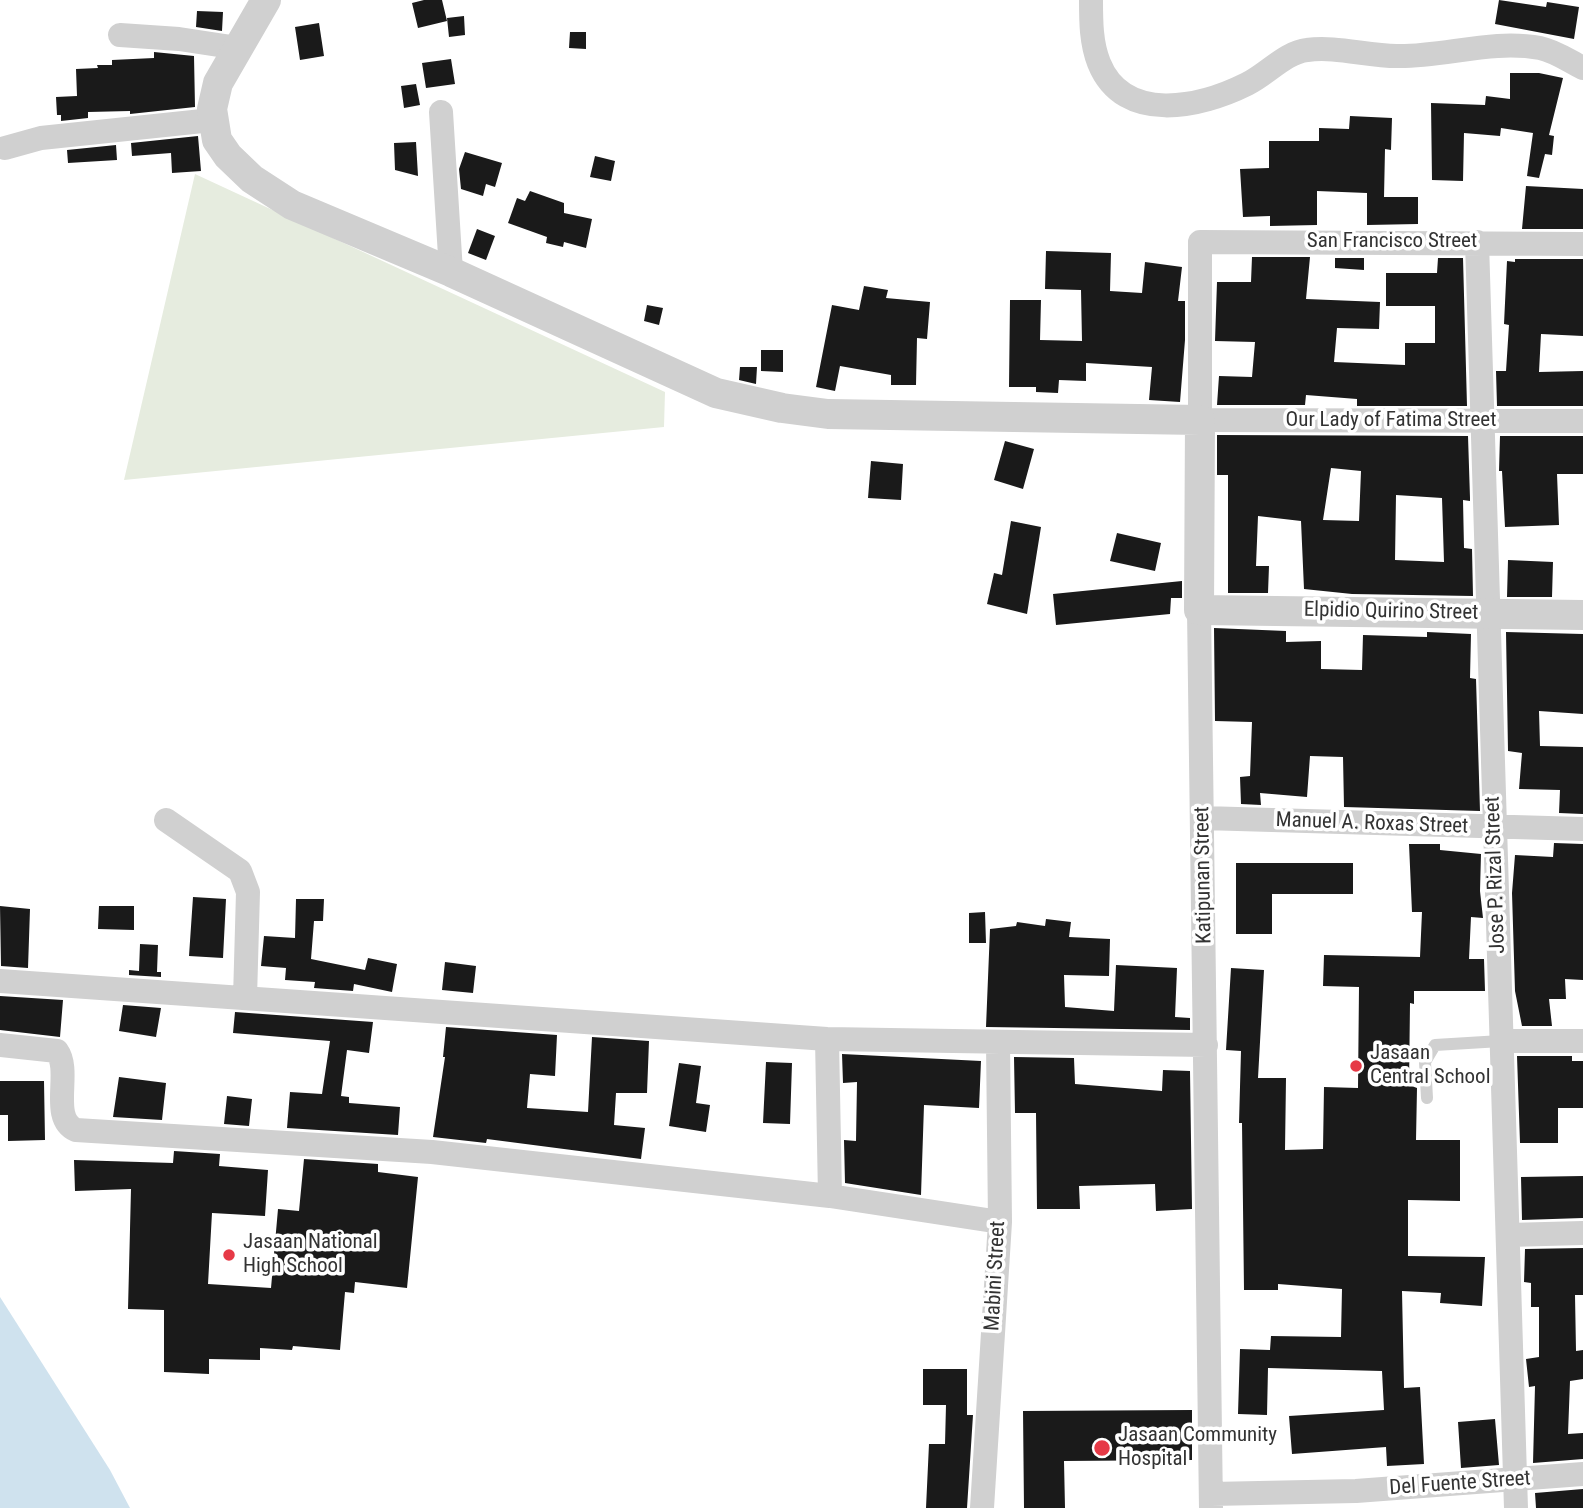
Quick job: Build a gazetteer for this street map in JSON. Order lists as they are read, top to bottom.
{
  "streets": {
    "street": [
      "San Francisco Street",
      "Our Lady of Fatima Street",
      "Elpidio Quirino Street",
      "Manuel A. Roxas Street",
      "Katipunan Street",
      "Jose P. Rizal Street",
      "Mabini Street",
      "Del Fuente Street"
    ]
  },
  "crossings": [
    ["San Francisco Street", "Katipunan Street"],
    ["San Francisco Street", "Jose P. Rizal Street"],
    ["Our Lady of Fatima Street", "Katipunan Street"],
    ["Our Lady of Fatima Street", "Jose P. Rizal Street"],
    ["Elpidio Quirino Street", "Katipunan Street"],
    ["Elpidio Quirino Street", "Jose P. Rizal Street"],
    ["Manuel A. Roxas Street", "Katipunan Street"],
    ["Manuel A. Roxas Street", "Jose P. Rizal Street"],
    ["Katipunan Street", "Del Fuente Street"],
    ["Jose P. Rizal Street", "Del Fuente Street"]
  ],
  "places": ["Jasaan Central School", "Jasaan National High School", "Jasaan Community Hospital"]
}
